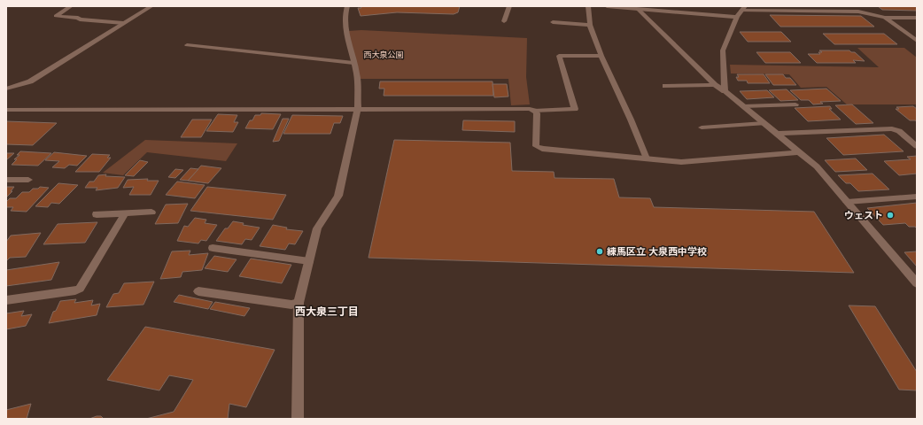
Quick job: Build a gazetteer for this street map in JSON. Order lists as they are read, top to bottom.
{
  "districts": ["西大泉三丁目"],
  "parks": ["西大泉公園"],
  "places": ["ウェスト", "練馬区立 大泉西中学校"]
}
